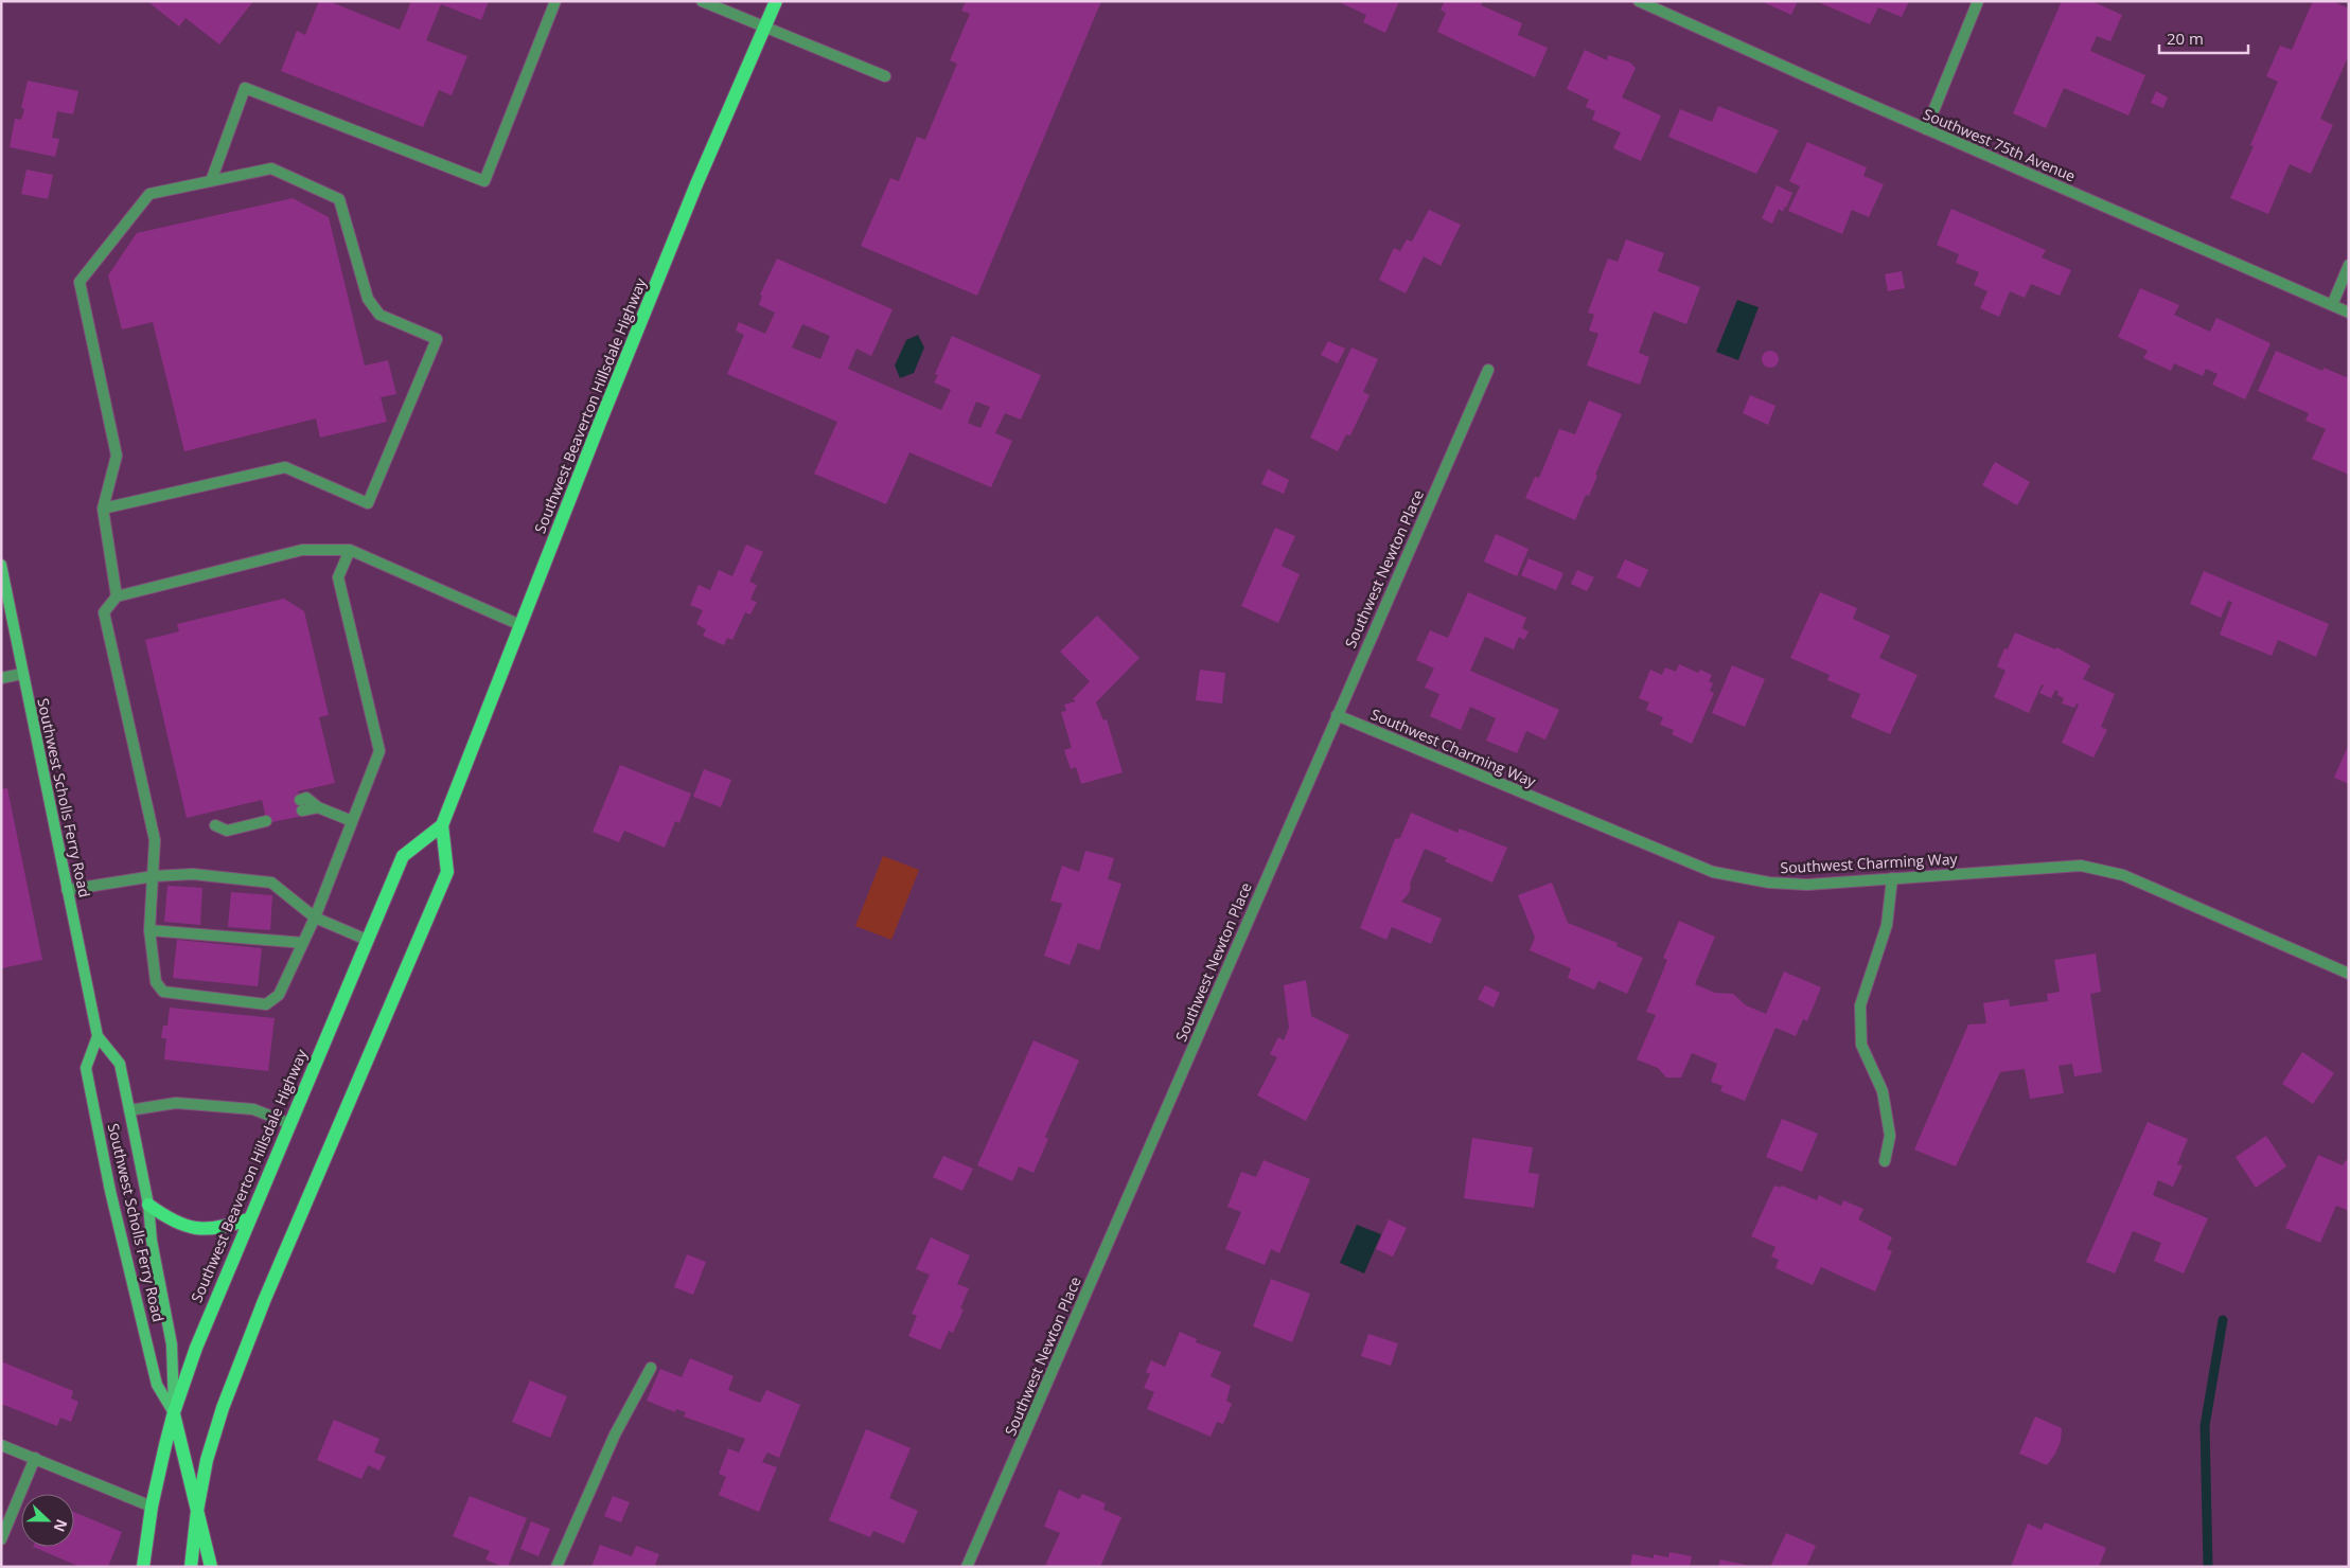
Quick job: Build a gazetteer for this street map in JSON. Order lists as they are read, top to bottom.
{
  "streets": {
    "main road": ["Southwest Beaverton Hillsdale Highway", "Southwest Scholls Ferry Road"],
    "street": ["Southwest 75th Avenue", "Southwest Newton Place", "Southwest Charming Way"]
  },
  "crossings": [
    ["Southwest Beaverton Hillsdale Highway", "Southwest Scholls Ferry Road"],
    ["Southwest Newton Place", "Southwest Charming Way"]
  ],
  "scale_bar": "20 m",
  "north": "right"
}
